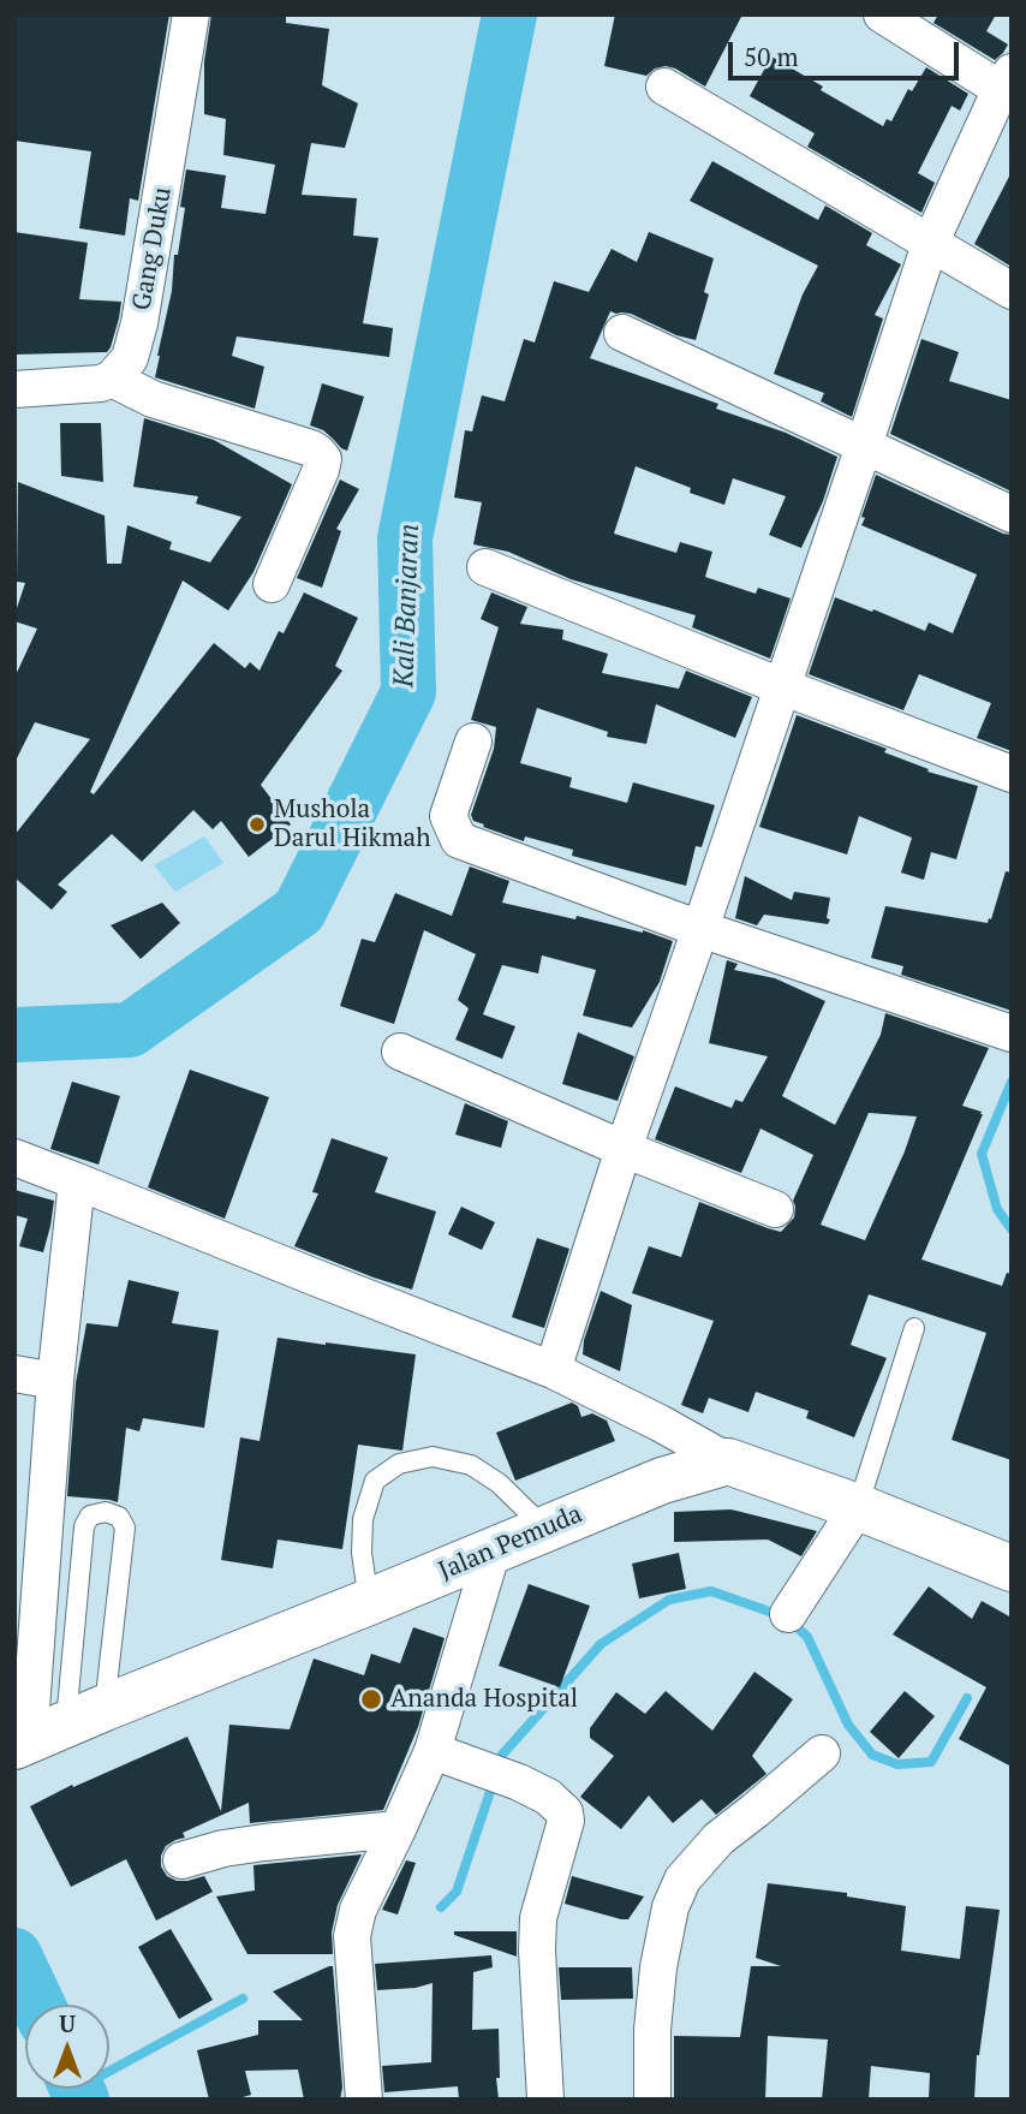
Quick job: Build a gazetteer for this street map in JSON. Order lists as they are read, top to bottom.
{
  "streets": {
    "main road": ["Jalan Pemuda"],
    "street": ["Gang Duku"]
  },
  "water": ["Kali Banjaran"],
  "places": ["Mushola Darul Hikmah", "Ananda Hospital"],
  "scale_bar": "50 m",
  "north": "top"
}
